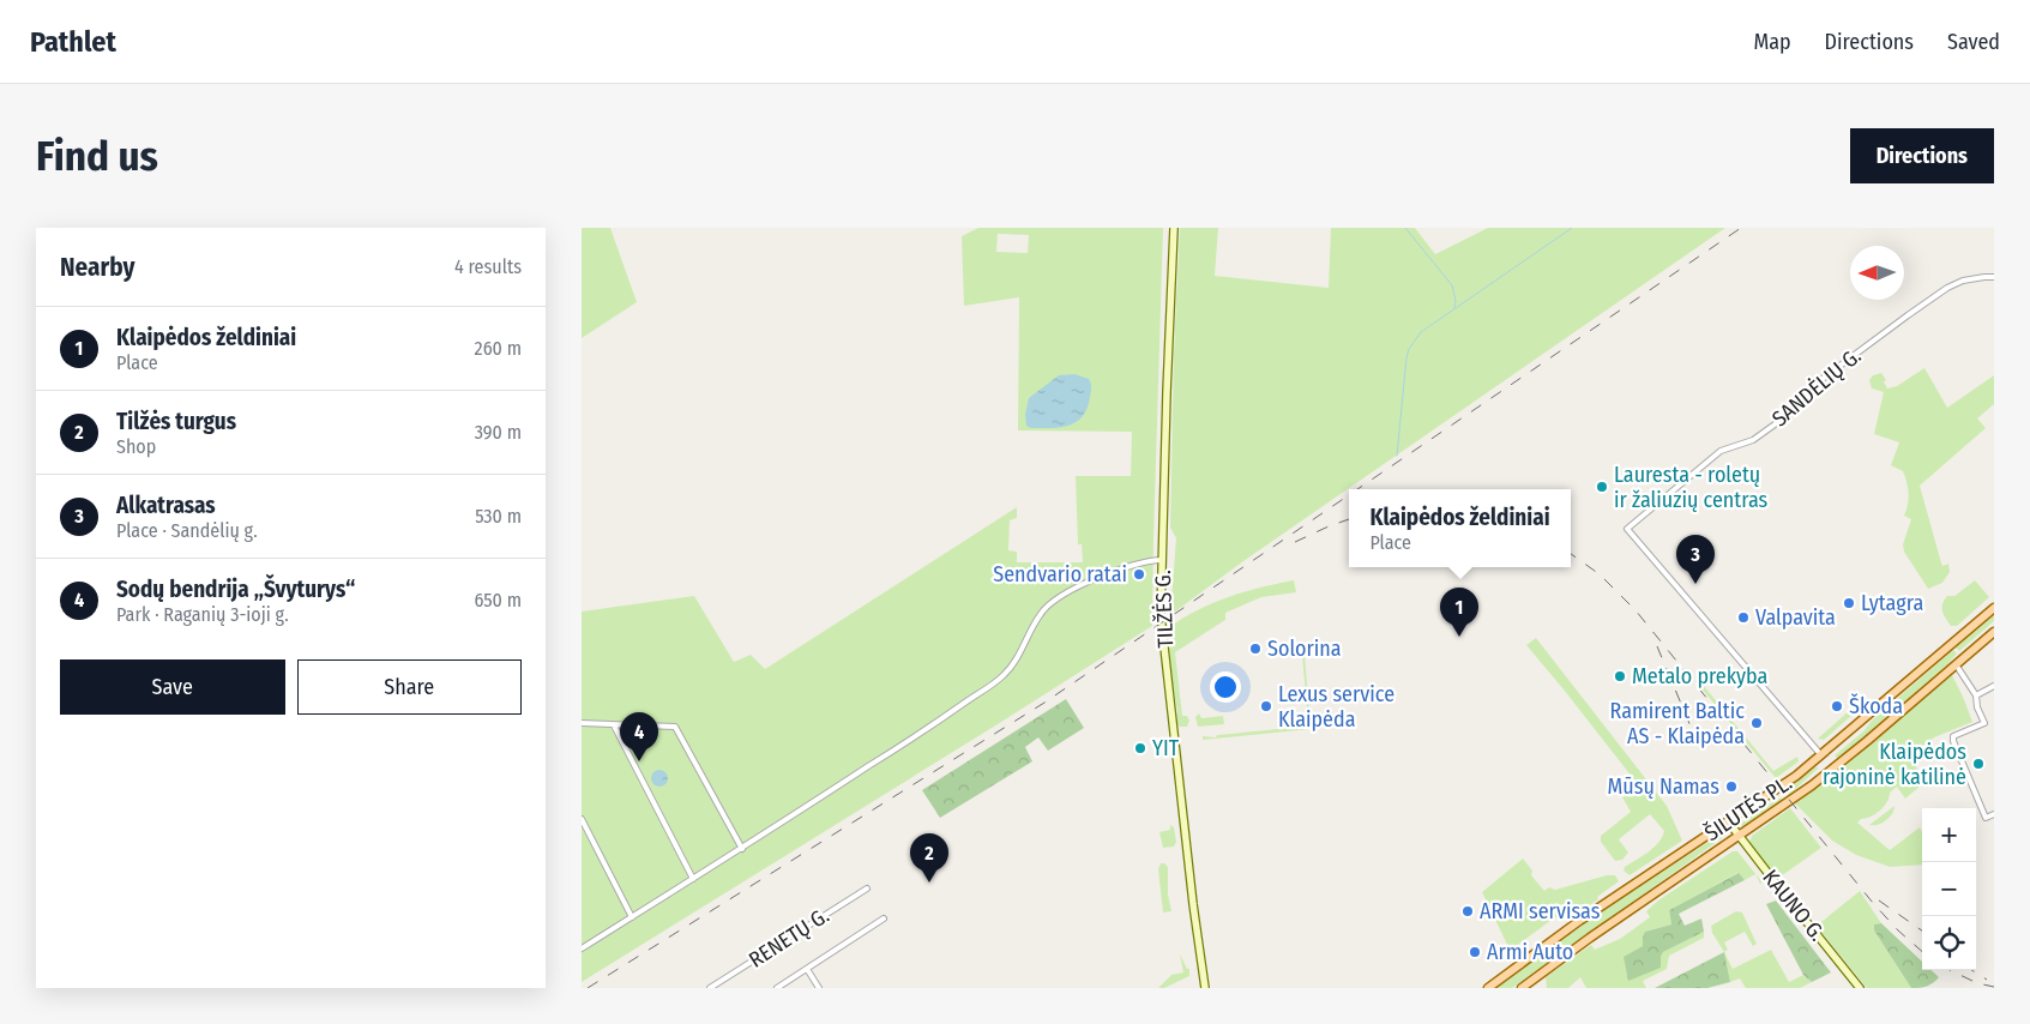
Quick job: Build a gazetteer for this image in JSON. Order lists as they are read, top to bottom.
{
  "streets": {
    "main road": ["TILŽĖS G.", "ŠILUTĖS PL.", "KAUNO G."],
    "street": ["SANDĖLIŲ G.", "RENETŲ G."]
  },
  "crossings": [
    ["SANDĖLIŲ G.", "ŠILUTĖS PL."],
    ["ŠILUTĖS PL.", "KAUNO G."]
  ],
  "places": [
    "Lauresta - roletų ir žaliuzių centras",
    "Sendvario ratai",
    "Lytagra",
    "Valpavita",
    "Solorina",
    "Metalo prekyba",
    "Lexus service Klaipėda",
    "Škoda",
    "Ramirent Baltic AS - Klaipėda",
    "YIT",
    "Klaipėdos rajoninė katilinė",
    "Mūsų Namas",
    "ARMI servisas",
    "Armi Auto"
  ],
  "north": "left",
  "page": {
    "header": "Pathlet",
    "nav": ["Map", "Directions", "Saved"],
    "buttons": [
      "Directions",
      ["Save", "Share"]
    ],
    "title": "Find us",
    "heading": ["Nearby", "4 results"],
    "list": [
      {
        "mark": "1",
        "name": "Klaipėdos želdiniai",
        "note": "Place",
        "value": "260 m"
      },
      {
        "mark": "2",
        "name": "Tilžės turgus",
        "note": "Shop",
        "value": "390 m"
      },
      {
        "mark": "3",
        "name": "Alkatrasas",
        "note": "Place · Sandėlių g.",
        "value": "530 m"
      },
      {
        "mark": "4",
        "name": "Sodų bendrija „Švyturys“",
        "note": "Park · Raganių 3-ioji g.",
        "value": "650 m"
      }
    ],
    "popup": ["Klaipėdos želdiniai", "Place"],
    "pins": [
      "3",
      "1",
      "4",
      "2"
    ],
    "map_buttons": ["+", "−"]
  }
}
